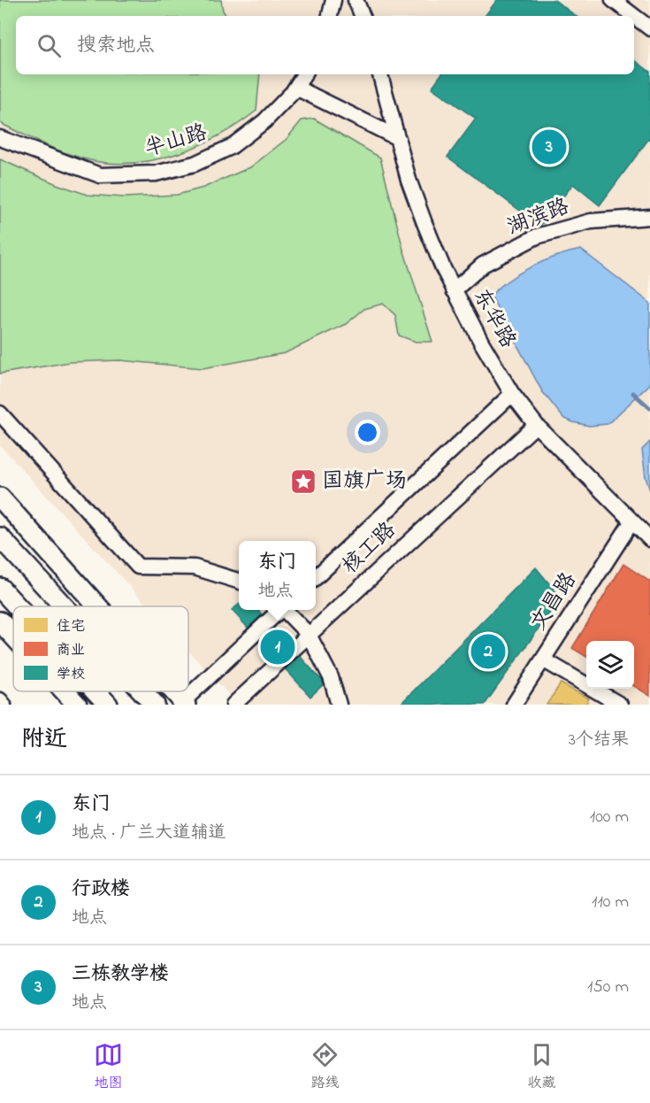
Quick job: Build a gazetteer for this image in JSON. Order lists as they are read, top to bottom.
{
  "streets": {
    "street": [
      "半山路",
      "湖滨路",
      "东华路",
      "核工路",
      "文昌路"
    ]
  },
  "crossings": [
    ["湖滨路", "东华路"],
    ["东华路", "核工路"],
    ["东华路", "文昌路"]
  ],
  "places": {
    "place": ["国旗广场"]
  },
  "legend": ["住宅", "商业", "学校"],
  "page": {
    "search": "搜索地点",
    "pins": ["3", "1", "2"],
    "popup": ["东门", "地点"],
    "heading": ["附近", "3个结果"],
    "list": [
      {
        "mark": "1",
        "name": "东门",
        "note": "地点 · 广兰大道辅道",
        "value": "100 m"
      },
      {
        "mark": "2",
        "name": "行政楼",
        "note": "地点",
        "value": "110 m"
      },
      {
        "mark": "3",
        "name": "三栋教学楼",
        "note": "地点",
        "value": "150 m"
      }
    ],
    "nav": ["地图", "路线", "收藏"]
  }
}
